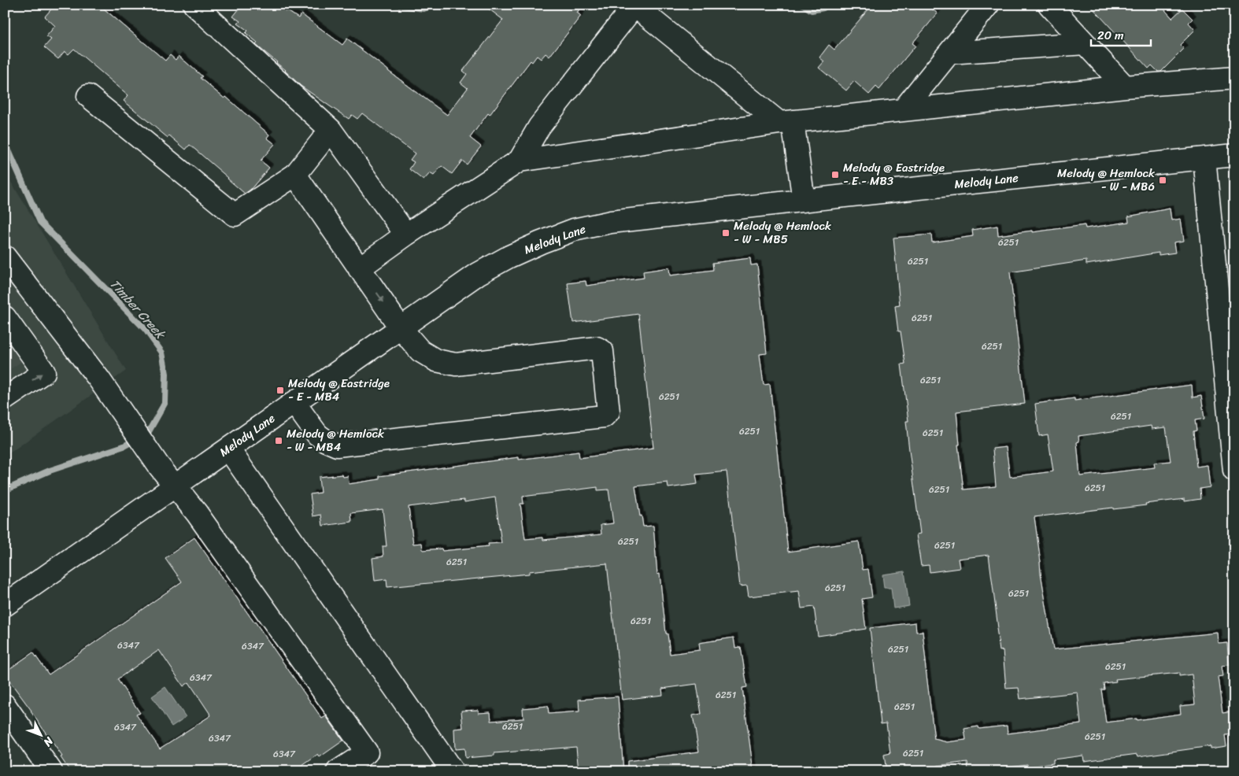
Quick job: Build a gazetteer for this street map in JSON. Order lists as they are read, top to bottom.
{
  "streets": {
    "street": ["Melody Lane"]
  },
  "water": ["Timber Creek"],
  "places": {
    "transit": [
      "Melody @ Eastridge - E - MB3",
      "Melody @ Hemlock - W - MB6",
      "Melody @ Hemlock - W - MB5",
      "Melody @ Eastridge - E - MB4",
      "Melody @ Hemlock - W - MB4"
    ]
  },
  "house_numbers": [
    "6251",
    "6251",
    "6251",
    "6251",
    "6251",
    "6251",
    "6251",
    "6251",
    "6251",
    "6251",
    "6251",
    "6251",
    "6251",
    "6251",
    "6251",
    "6251",
    "6251",
    "6347",
    "6347",
    "6251",
    "6251",
    "6347",
    "6251",
    "6251",
    "6251",
    "6347",
    "6251",
    "6347",
    "6251",
    "6347"
  ],
  "scale_bar": "20 m",
  "north": "bottom right"
}
